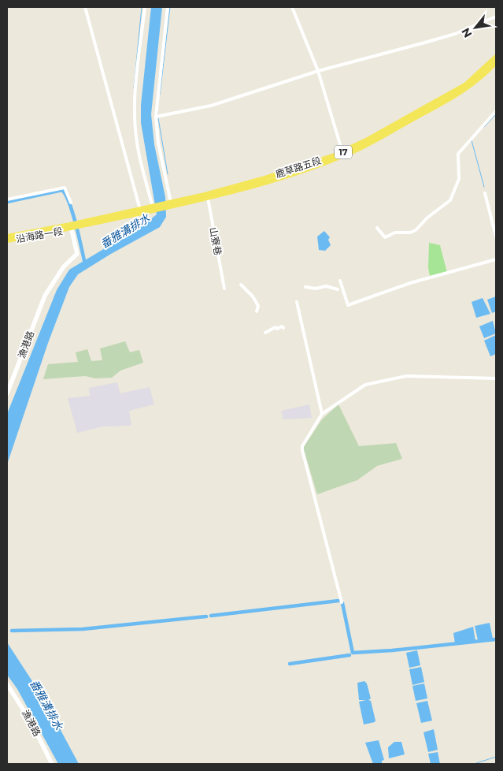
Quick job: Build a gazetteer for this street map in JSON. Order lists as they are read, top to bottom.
{
  "streets": {
    "main road": ["17", "鹿草路五段", "沿海路一段"],
    "street": ["山寮巷", "漁港路"]
  },
  "crossings": [
    ["17", "鹿草路五段"],
    ["17", "沿海路一段"],
    ["17", "漁港路"],
    ["鹿草路五段", "山寮巷"],
    ["沿海路一段", "漁港路"]
  ],
  "water": ["番雅溝排水"],
  "north": "bottom left"
}
